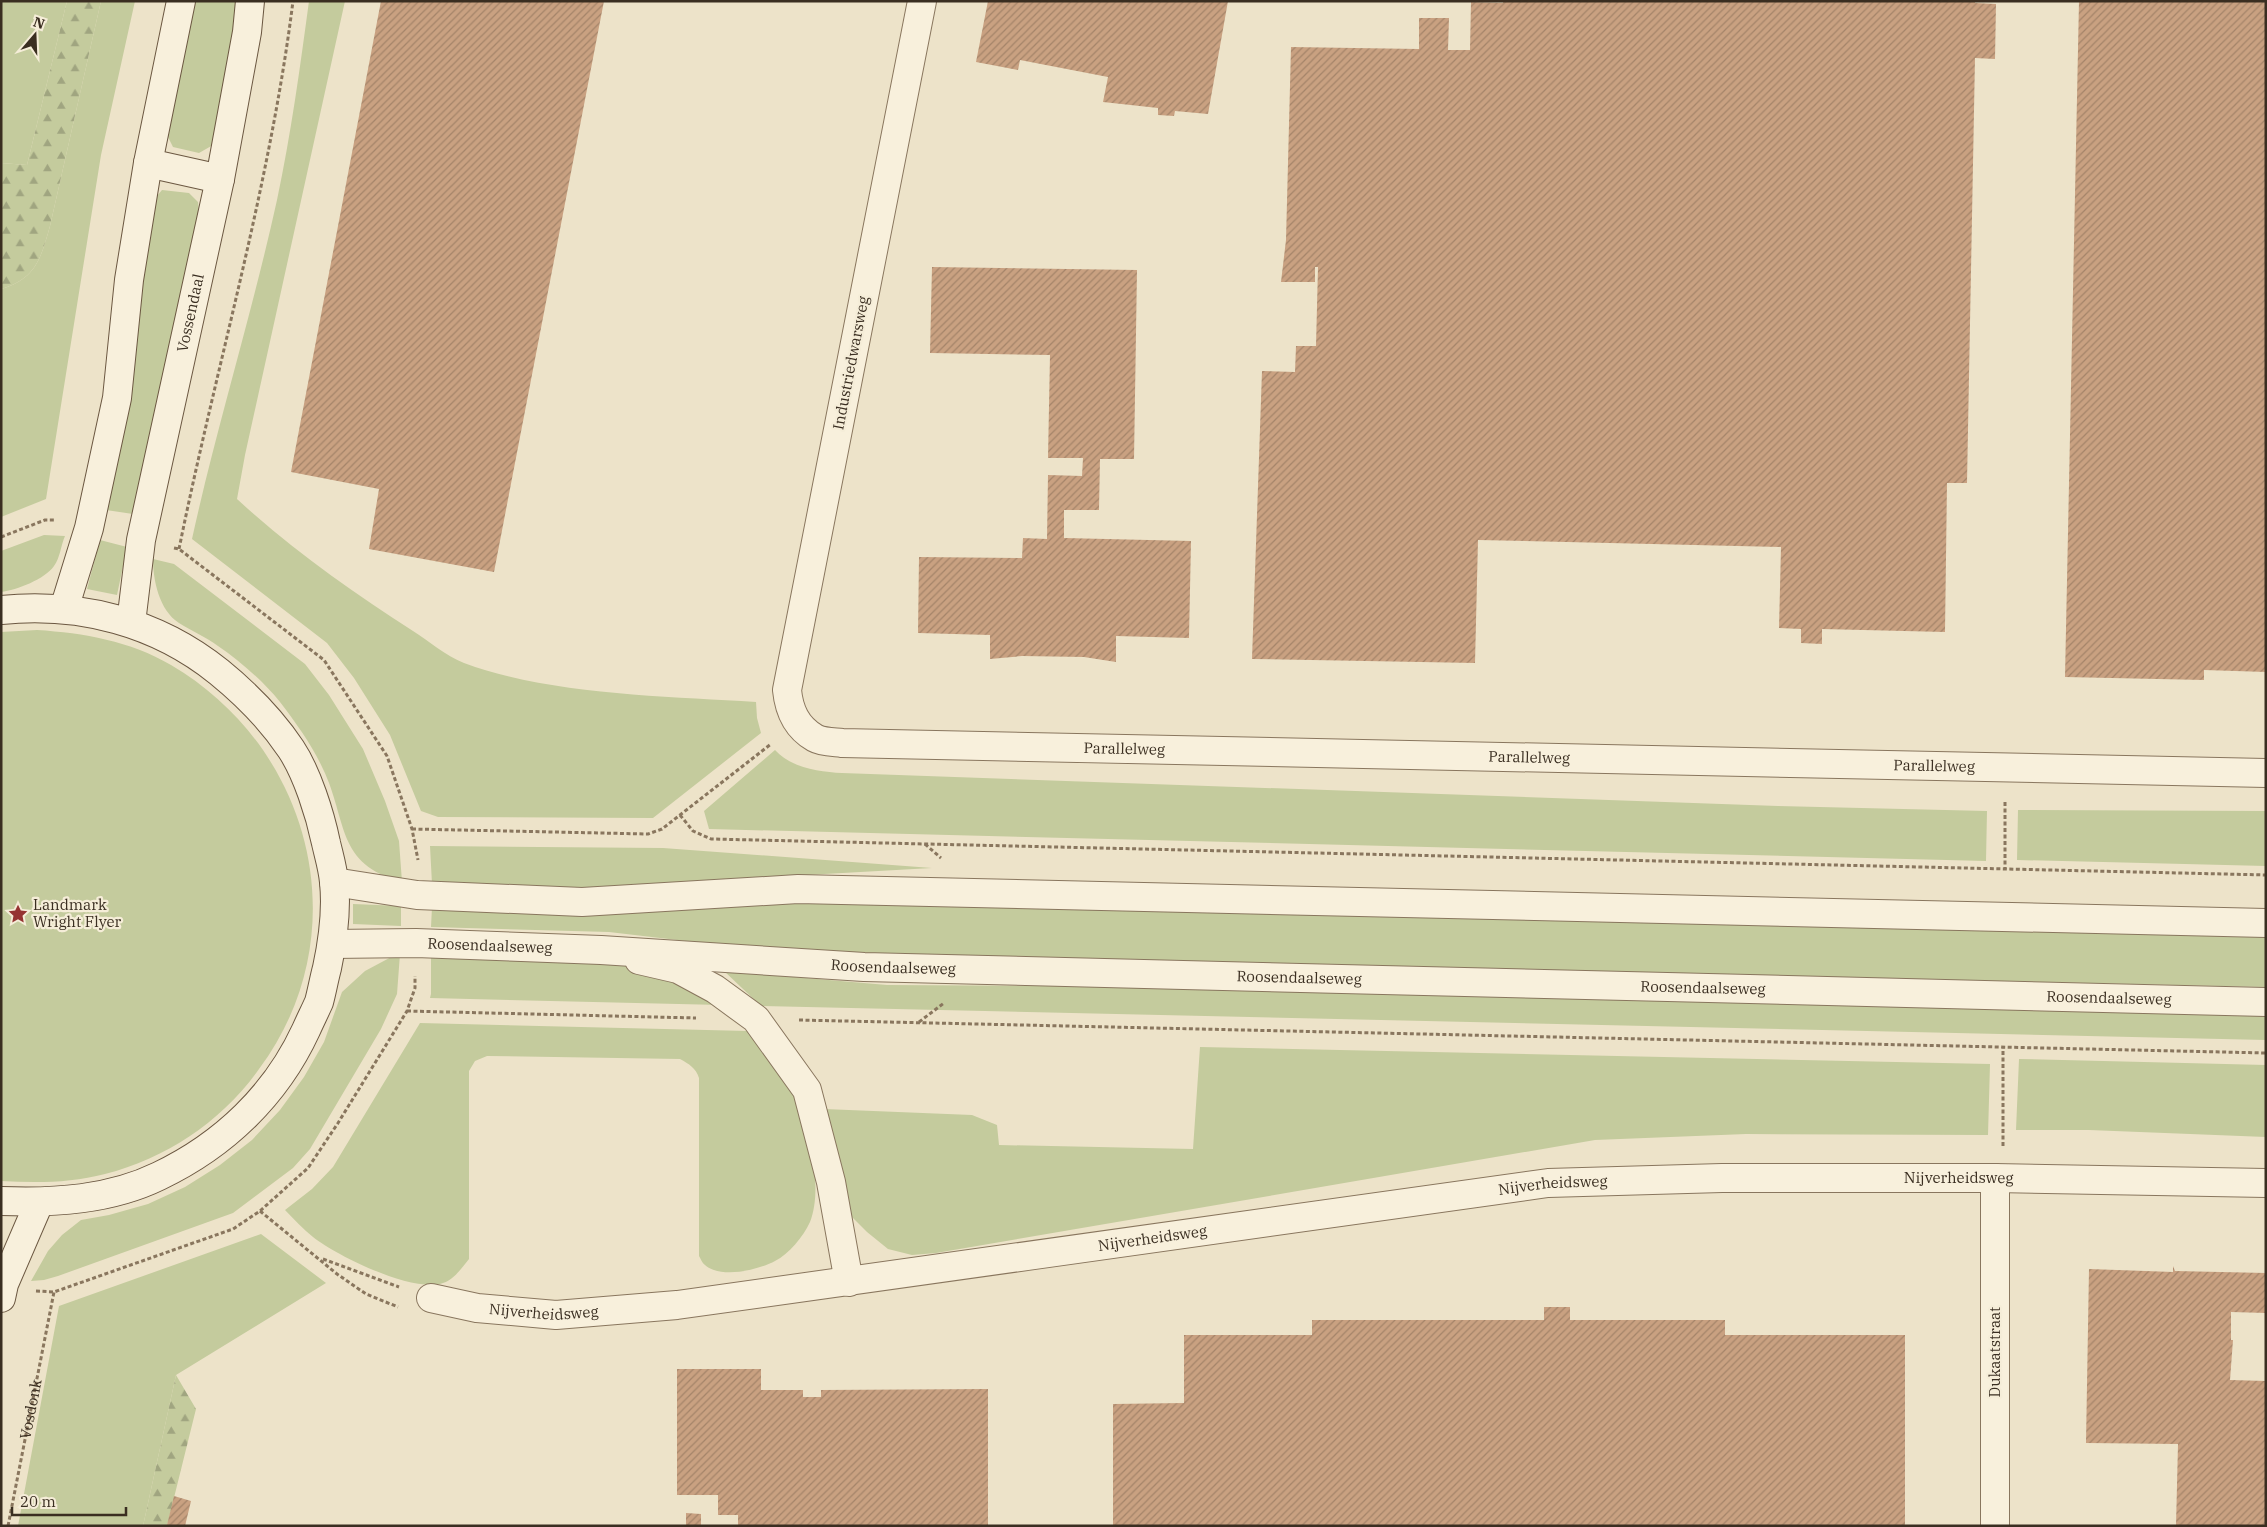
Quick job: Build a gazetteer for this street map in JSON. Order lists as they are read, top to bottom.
{
  "streets": {
    "street": [
      "Vossendaal",
      "Industriedwarsweg",
      "Parallelweg",
      "Roosendaalseweg",
      "Nijverheidsweg",
      "Dukaatstraat"
    ],
    "path": ["Vosdonk"]
  },
  "crossings": [
    ["Industriedwarsweg", "Parallelweg"],
    ["Nijverheidsweg", "Dukaatstraat"]
  ],
  "places": {
    "place": ["Landmark Wright Flyer"]
  },
  "scale_bar": "20 m",
  "north": "top"
}
